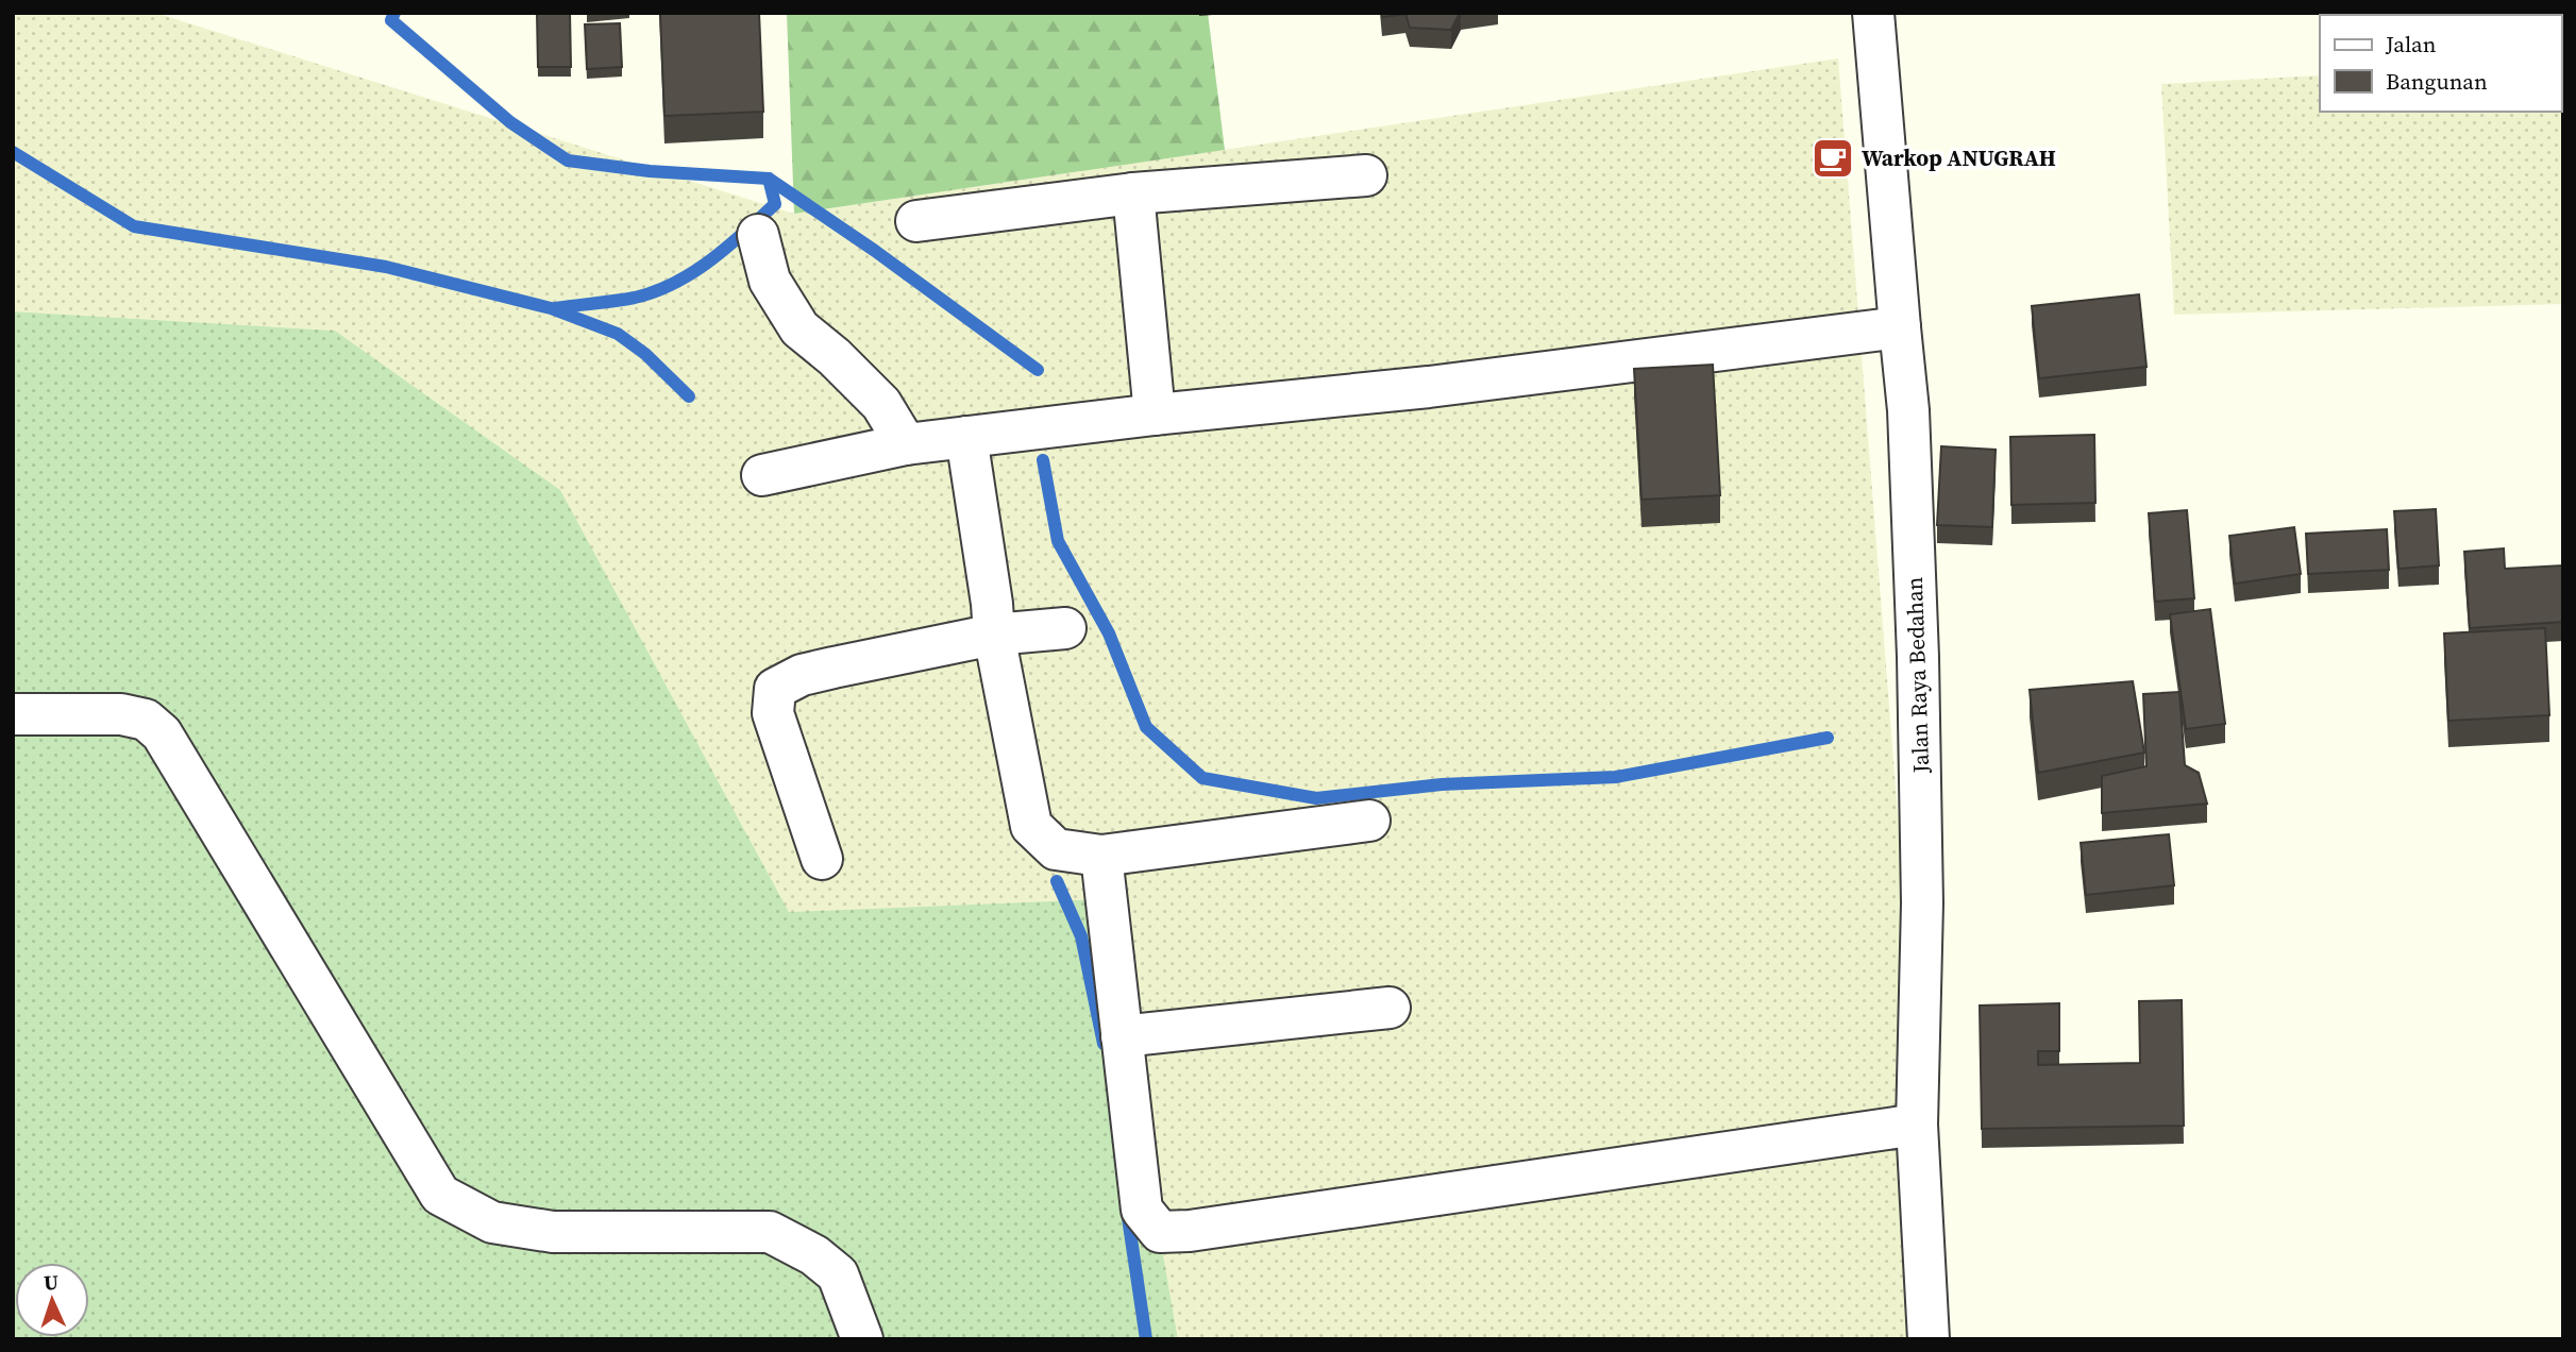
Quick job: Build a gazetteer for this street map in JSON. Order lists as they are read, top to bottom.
{
  "streets": {
    "street": ["Jalan Raya Bedahan"]
  },
  "places": {
    "cafe": ["Warkop ANUGRAH"]
  },
  "legend": ["Jalan", "Bangunan"],
  "north": "top"
}
